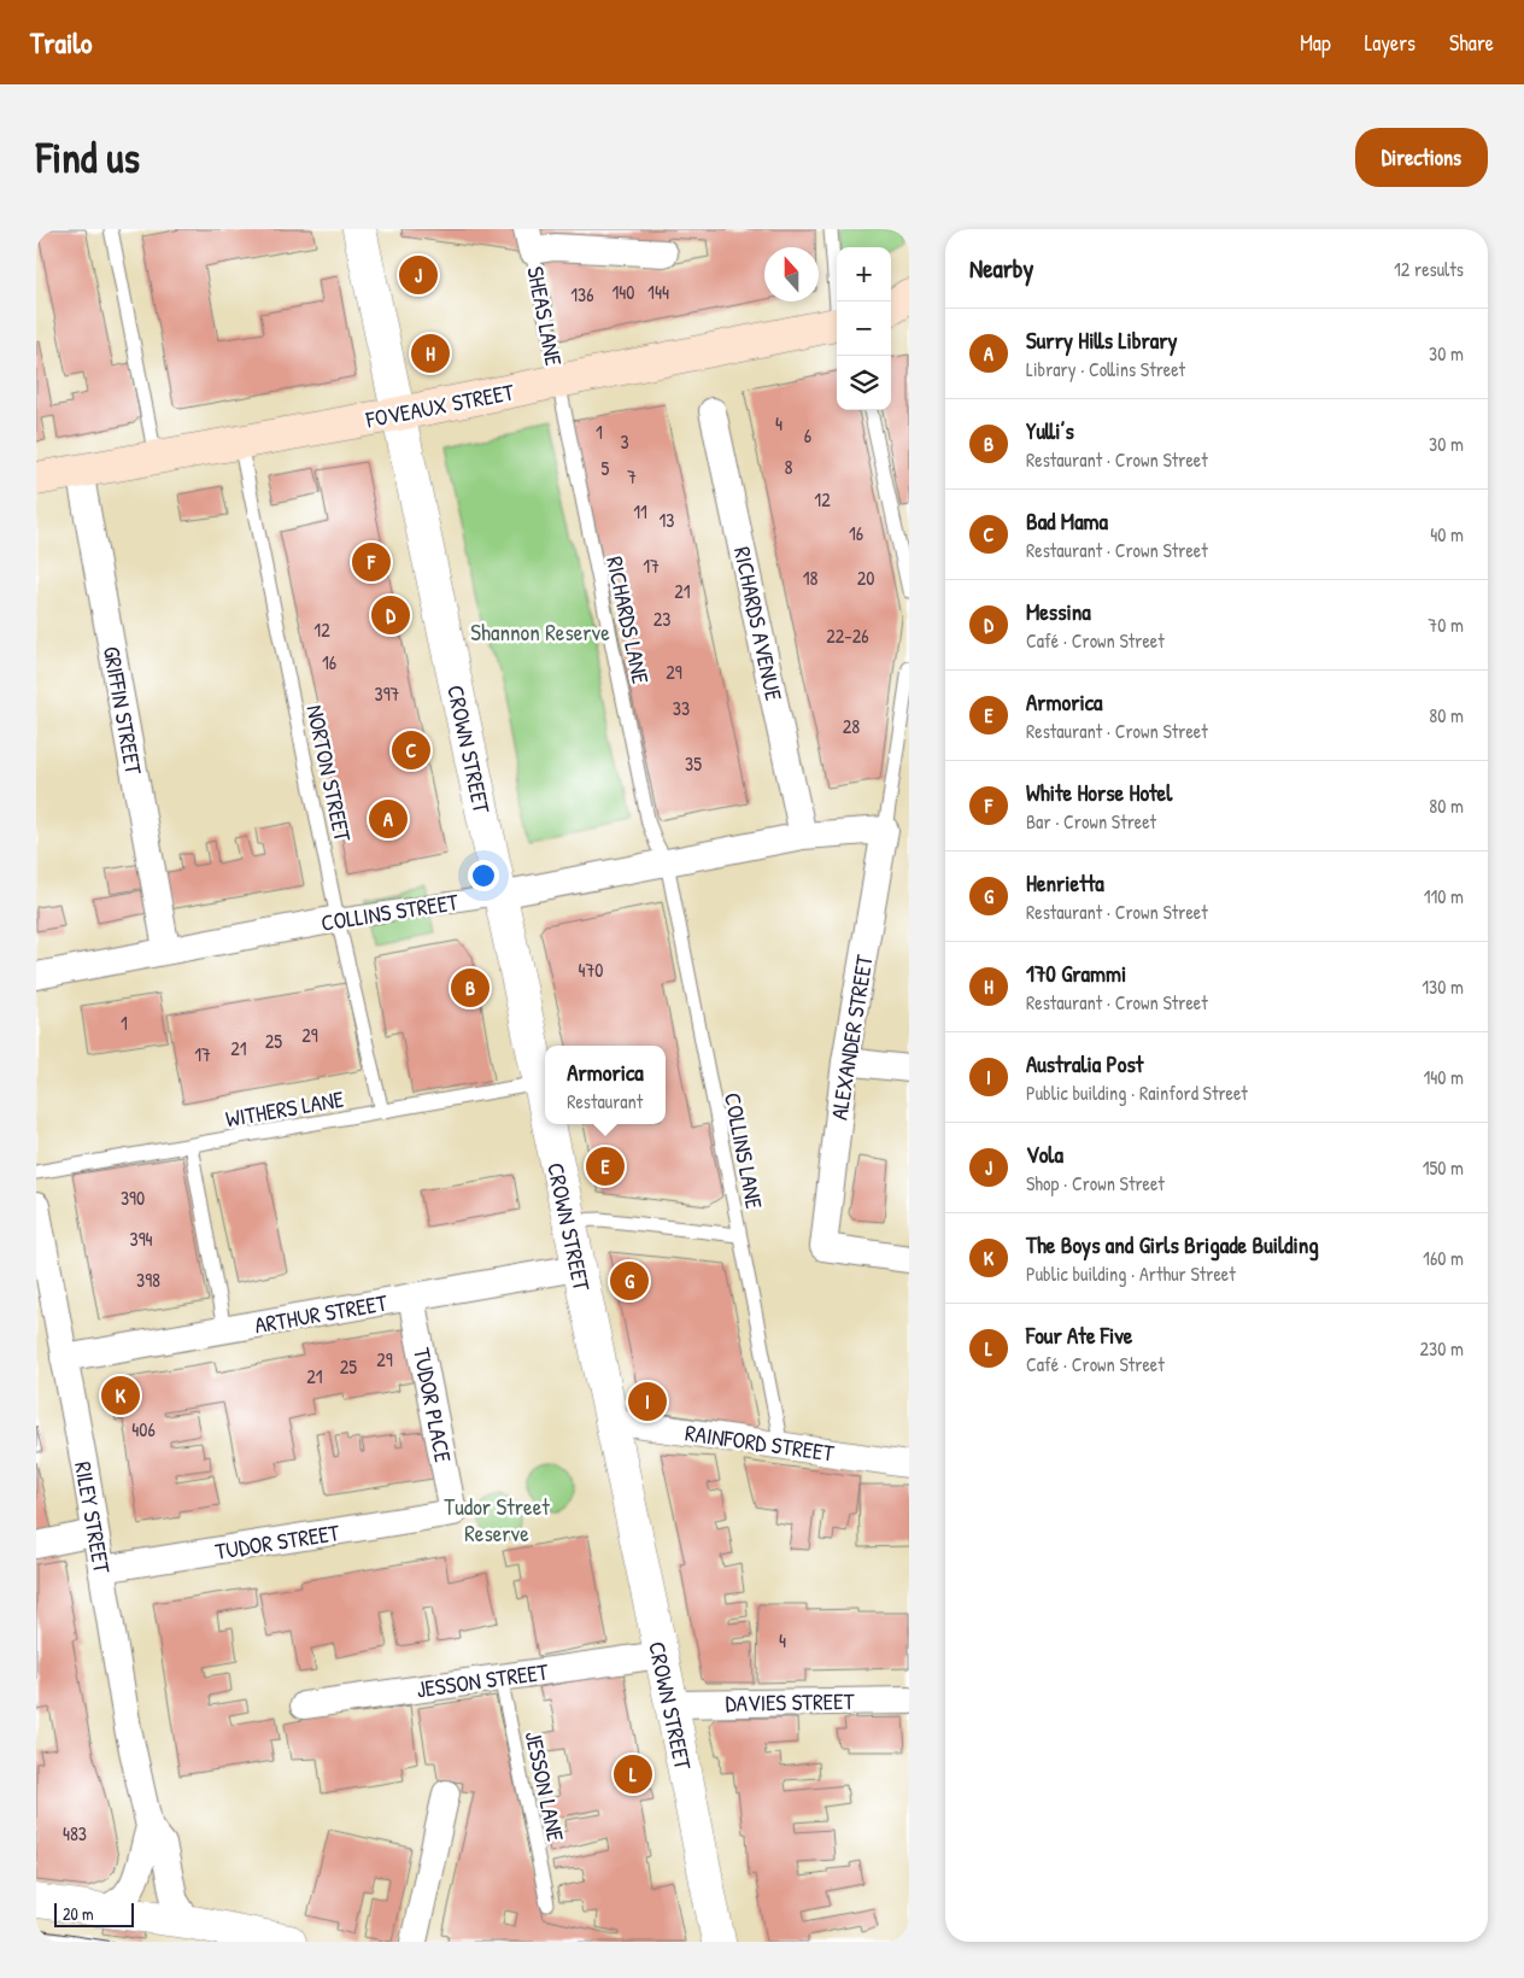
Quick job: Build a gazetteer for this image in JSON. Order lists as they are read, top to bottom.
{
  "streets": {
    "main road": ["FOVEAUX STREET"],
    "street": [
      "SHEAS LANE",
      "RICHARDS AVENUE",
      "GRIFFIN STREET",
      "CROWN STREET",
      "COLLINS STREET",
      "ALEXANDER STREET",
      "ARTHUR STREET",
      "TUDOR PLACE",
      "RAINFORD STREET",
      "RILEY STREET",
      "TUDOR STREET",
      "JESSON STREET",
      "DAVIES STREET"
    ],
    "lane": [
      "RICHARDS LANE",
      "NORTON STREET",
      "WITHERS LANE",
      "COLLINS LANE",
      "JESSON LANE"
    ]
  },
  "crossings": [
    ["SHEAS LANE", "FOVEAUX STREET"],
    ["SHEAS LANE", "RICHARDS LANE"],
    ["FOVEAUX STREET", "RICHARDS LANE"],
    ["FOVEAUX STREET", "GRIFFIN STREET"],
    ["FOVEAUX STREET", "CROWN STREET"],
    ["FOVEAUX STREET", "NORTON STREET"],
    ["RICHARDS LANE", "COLLINS STREET"],
    ["RICHARDS LANE", "COLLINS LANE"],
    ["RICHARDS AVENUE", "COLLINS STREET"],
    ["GRIFFIN STREET", "COLLINS STREET"],
    ["CROWN STREET", "COLLINS STREET"],
    ["CROWN STREET", "WITHERS LANE"],
    ["CROWN STREET", "ARTHUR STREET"],
    ["CROWN STREET", "RAINFORD STREET"],
    ["CROWN STREET", "JESSON STREET"],
    ["CROWN STREET", "DAVIES STREET"],
    ["NORTON STREET", "COLLINS STREET"],
    ["NORTON STREET", "WITHERS LANE"],
    ["COLLINS STREET", "ALEXANDER STREET"],
    ["COLLINS STREET", "COLLINS LANE"],
    ["COLLINS LANE", "RAINFORD STREET"],
    ["ARTHUR STREET", "TUDOR PLACE"],
    ["ARTHUR STREET", "RILEY STREET"],
    ["TUDOR PLACE", "TUDOR STREET"],
    ["RILEY STREET", "TUDOR STREET"],
    ["JESSON STREET", "JESSON LANE"]
  ],
  "parks": ["Shannon Reserve", "Tudor Street Reserve"],
  "house_numbers": [
    "140",
    "144",
    "136",
    "4",
    "1",
    "6",
    "3",
    "8",
    "5",
    "7",
    "12",
    "11",
    "13",
    "16",
    "17",
    "18",
    "20",
    "21",
    "23",
    "12",
    "22-26",
    "16",
    "29",
    "397",
    "33",
    "28",
    "35",
    "470",
    "1",
    "29",
    "25",
    "21",
    "17",
    "390",
    "394",
    "398",
    "29",
    "25",
    "21",
    "406",
    "4",
    "483"
  ],
  "scale_bar": "20 m",
  "north": "top",
  "page": {
    "header": "Trailo",
    "nav": ["Map", "Layers", "Share"],
    "buttons": "Directions",
    "title": "Find us",
    "heading": ["Nearby", "12 results"],
    "map_buttons": ["+", "−"],
    "pins": [
      "J",
      "H",
      "F",
      "D",
      "C",
      "A",
      "B",
      "E",
      "G",
      "K",
      "I",
      "L"
    ],
    "list": [
      {
        "mark": "A",
        "name": "Surry Hills Library",
        "note": "Library · Collins Street",
        "value": "30 m"
      },
      {
        "mark": "B",
        "name": "Yulli’s",
        "note": "Restaurant · Crown Street",
        "value": "30 m"
      },
      {
        "mark": "C",
        "name": "Bad Mama",
        "note": "Restaurant · Crown Street",
        "value": "40 m"
      },
      {
        "mark": "D",
        "name": "Messina",
        "note": "Café · Crown Street",
        "value": "70 m"
      },
      {
        "mark": "E",
        "name": "Armorica",
        "note": "Restaurant · Crown Street",
        "value": "80 m"
      },
      {
        "mark": "F",
        "name": "White Horse Hotel",
        "note": "Bar · Crown Street",
        "value": "80 m"
      },
      {
        "mark": "G",
        "name": "Henrietta",
        "note": "Restaurant · Crown Street",
        "value": "110 m"
      },
      {
        "mark": "H",
        "name": "170 Grammi",
        "note": "Restaurant · Crown Street",
        "value": "130 m"
      },
      {
        "mark": "I",
        "name": "Australia Post",
        "note": "Public building · Rainford Street",
        "value": "140 m"
      },
      {
        "mark": "J",
        "name": "Vola",
        "note": "Shop · Crown Street",
        "value": "150 m"
      },
      {
        "mark": "K",
        "name": "The Boys and Girls Brigade Building",
        "note": "Public building · Arthur Street",
        "value": "160 m"
      },
      {
        "mark": "L",
        "name": "Four Ate Five",
        "note": "Café · Crown Street",
        "value": "230 m"
      }
    ],
    "popup": ["Armorica", "Restaurant"],
    "scale": "20 m"
  }
}
